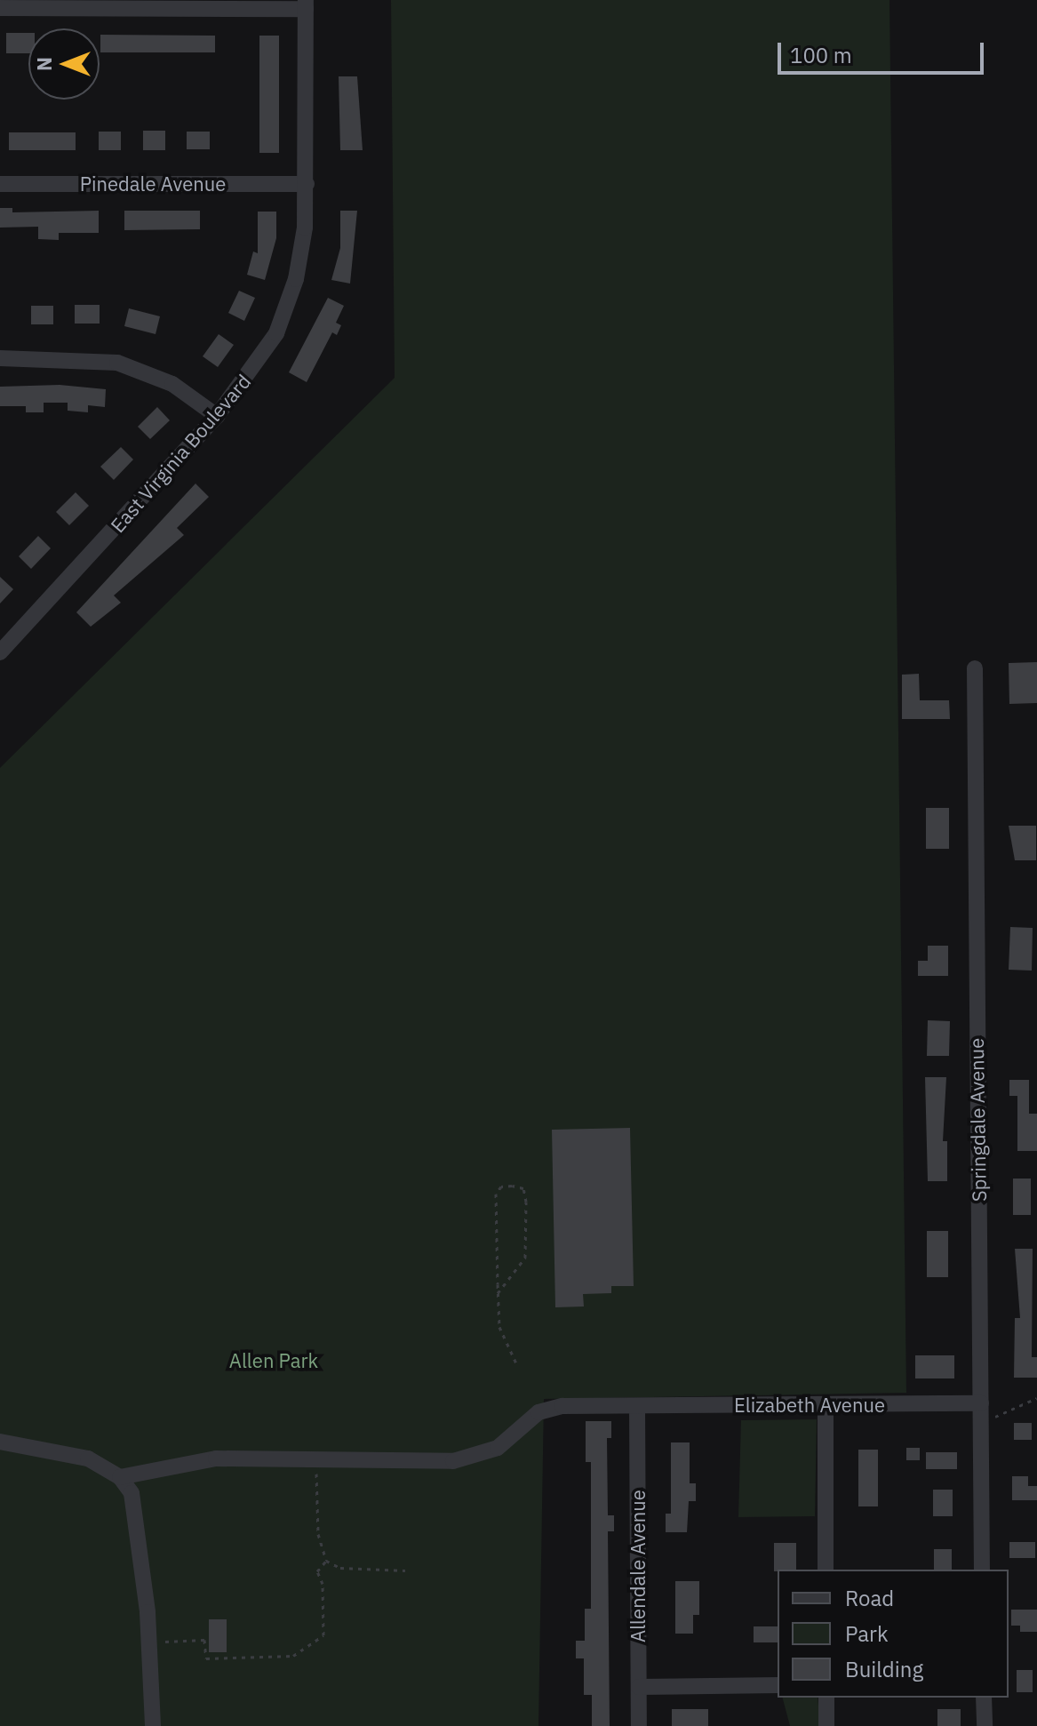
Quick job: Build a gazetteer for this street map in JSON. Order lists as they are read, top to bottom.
{
  "streets": {
    "street": [
      "Pinedale Avenue",
      "East Virginia Boulevard",
      "Springdale Avenue",
      "Elizabeth Avenue",
      "Allendale Avenue"
    ]
  },
  "crossings": [
    ["Pinedale Avenue", "East Virginia Boulevard"],
    ["Springdale Avenue", "Elizabeth Avenue"],
    ["Elizabeth Avenue", "Allendale Avenue"]
  ],
  "parks": ["Allen Park"],
  "legend": ["Road", "Park", "Building"],
  "scale_bar": "100 m",
  "north": "left"
}
